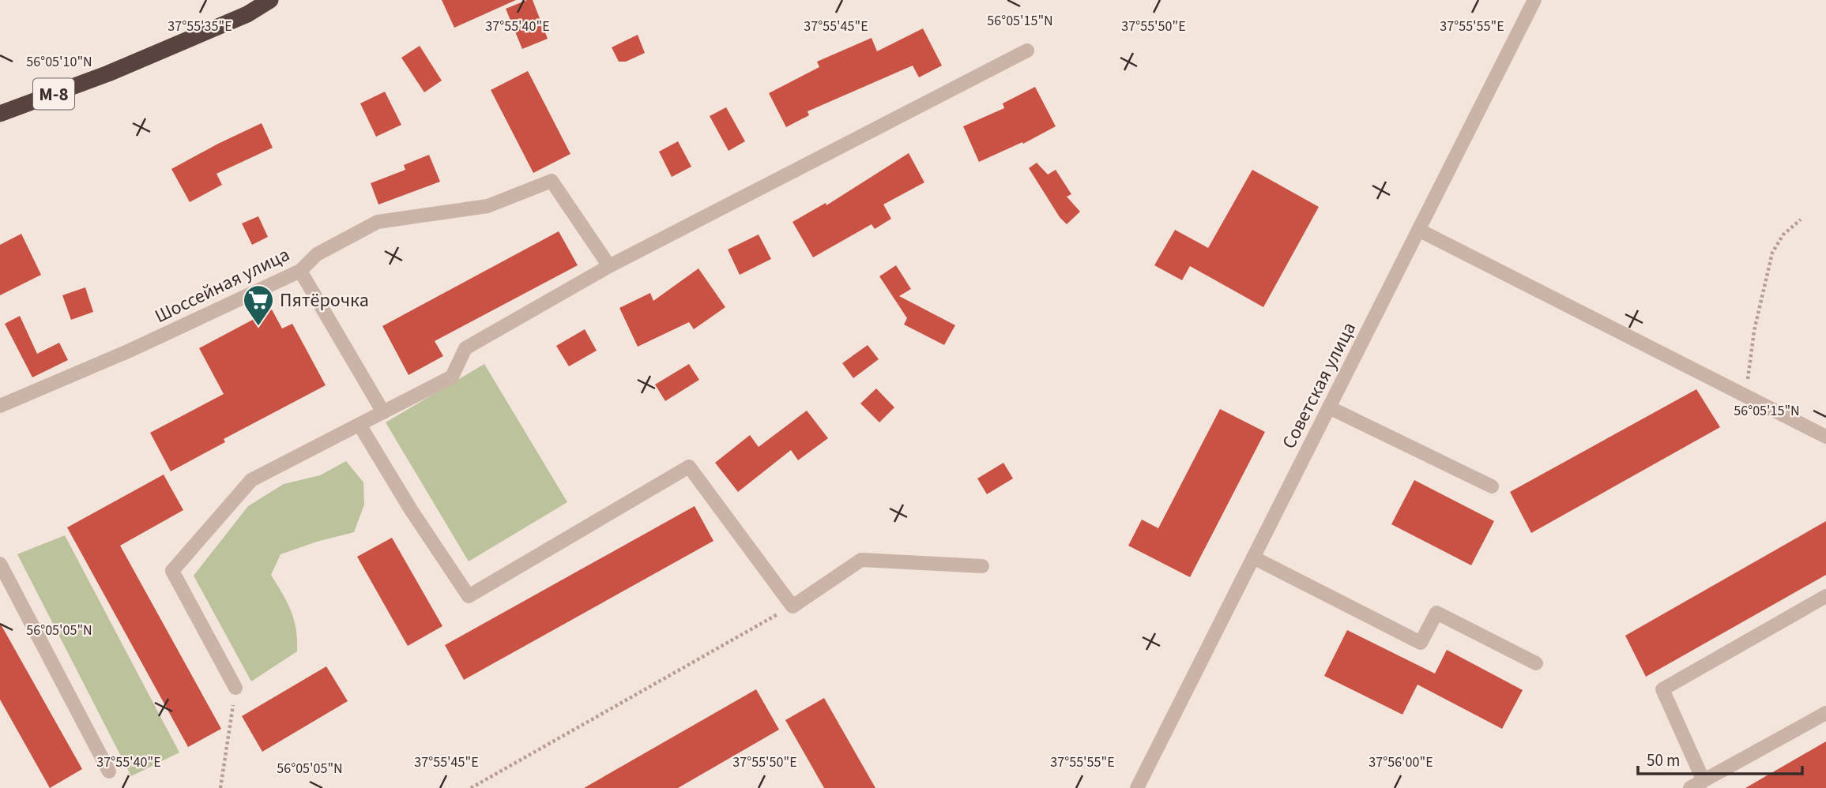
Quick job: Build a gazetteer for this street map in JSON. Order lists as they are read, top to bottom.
{
  "streets": {
    "highway": ["М-8"],
    "street": ["Шоссейная улица", "Советская улица"]
  },
  "places": {
    "supermarket": ["Пятёрочка"]
  },
  "scale_bar": "50 m",
  "coordinates": [
    "56°05'15\"N",
    "37°55'35\"E",
    "37°55'40\"E",
    "37°55'45\"E",
    "37°55'50\"E",
    "37°55'55\"E",
    "56°05'10\"N",
    "56°05'05\"N",
    "37°56'00\"E"
  ]
}
